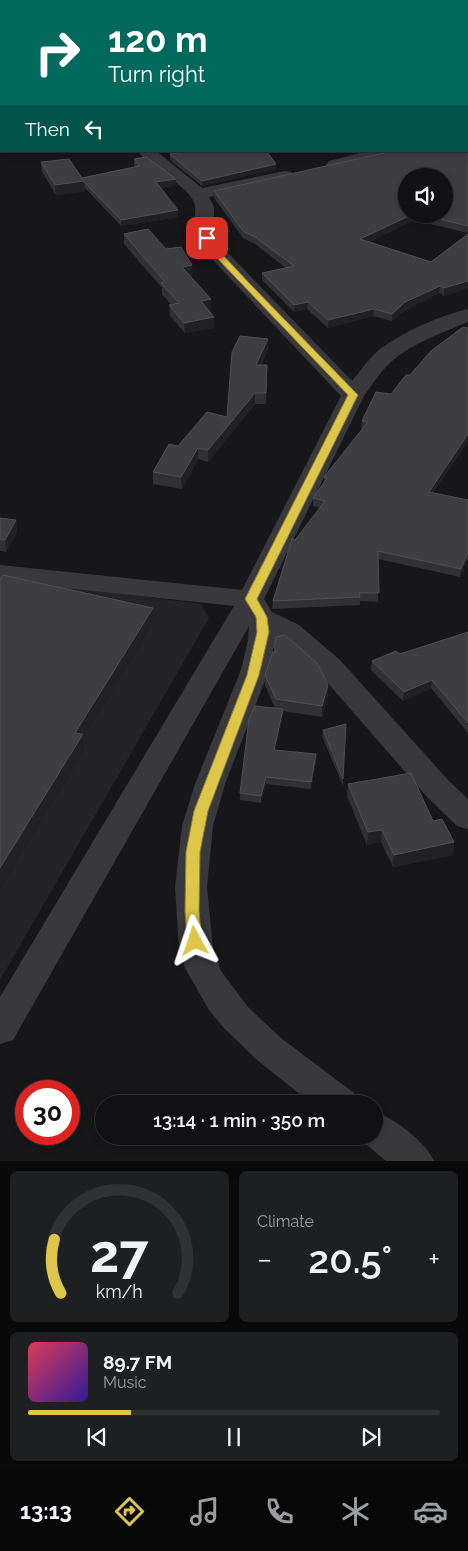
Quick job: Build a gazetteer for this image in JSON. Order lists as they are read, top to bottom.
{
  "page": {
    "turn": ["120 m", "Turn right"],
    "then": "Then",
    "limit": "30",
    "trip": "13:14 · 1 min · 350 m",
    "tile": "Climate",
    "heat": ["−", "20.5°", "+"],
    "song": ["89.7 FM", "Music"],
    "tabs": "13:13",
    "gauge": ["27", "km/h"]
  }
}
